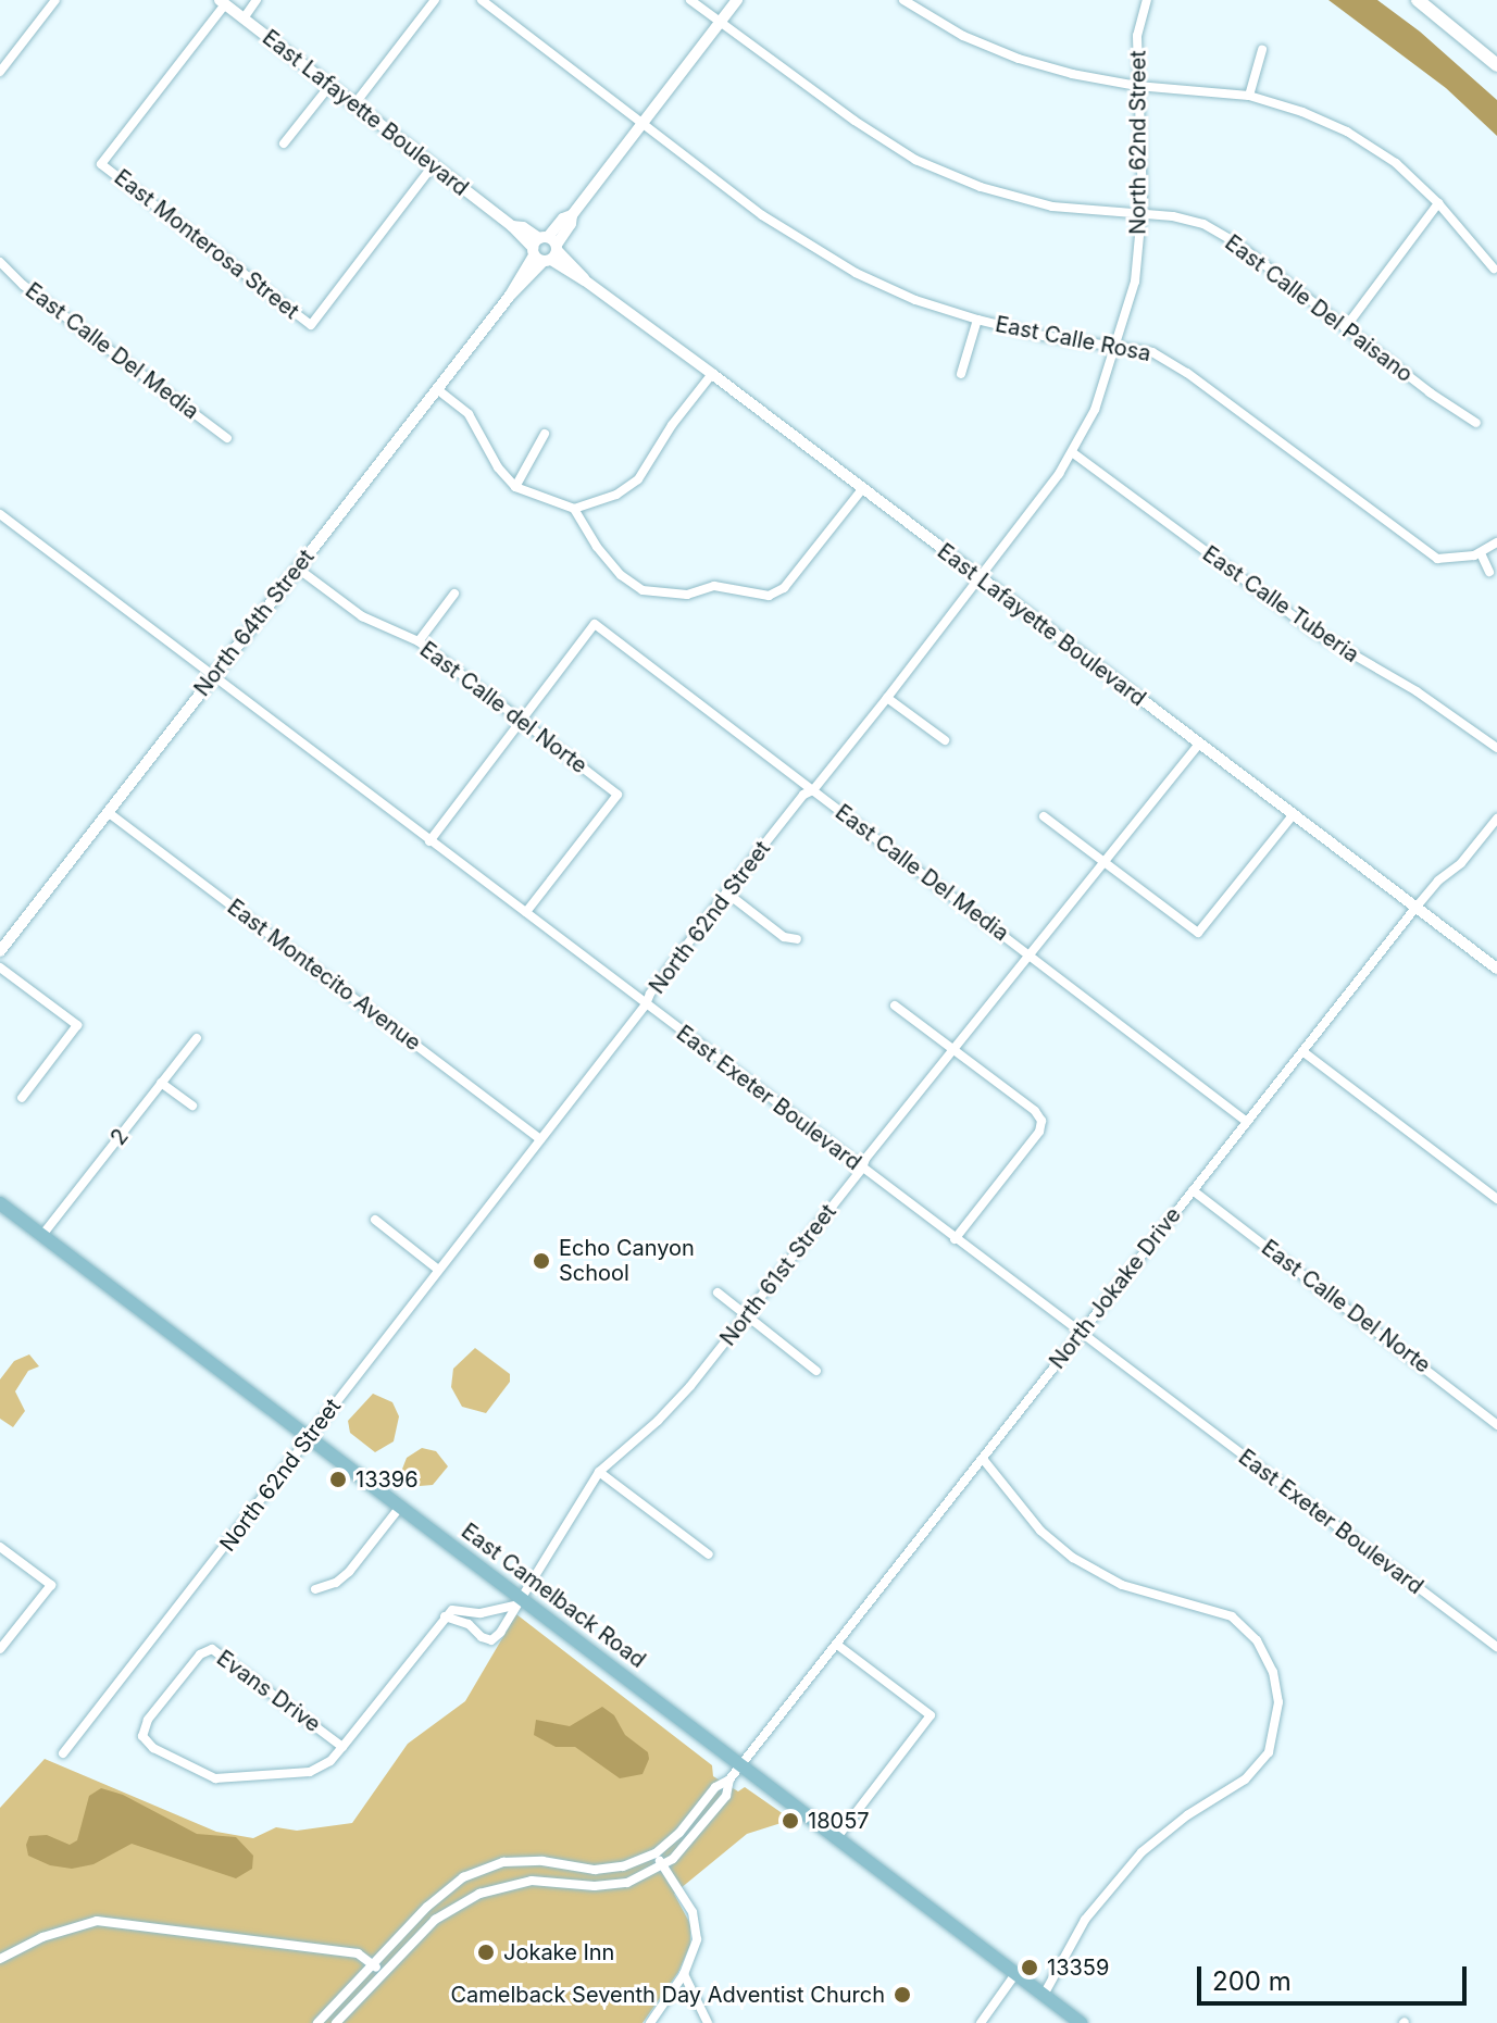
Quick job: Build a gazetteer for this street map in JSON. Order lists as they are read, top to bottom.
{
  "streets": {
    "main road": ["East Camelback Road"],
    "street": [
      "East Lafayette Boulevard",
      "North 62nd Street",
      "East Monterosa Street",
      "East Calle Del Paisano",
      "East Calle Rosa",
      "East Calle Del Media",
      "East Calle Tuberia",
      "North 64th Street",
      "East Calle del Norte",
      "East Montecito Avenue",
      "East Exeter Boulevard",
      "2",
      "North 61st Street",
      "North Jokake Drive",
      "East Calle Del Norte",
      "Evans Drive"
    ]
  },
  "crossings": [
    ["East Lafayette Boulevard", "North 62nd Street"],
    ["East Lafayette Boulevard", "East Monterosa Street"],
    ["East Lafayette Boulevard", "North 64th Street"],
    ["East Lafayette Boulevard", "North 61st Street"],
    ["East Lafayette Boulevard", "North Jokake Drive"],
    ["North 62nd Street", "East Calle Del Paisano"],
    ["North 62nd Street", "East Calle Rosa"],
    ["North 62nd Street", "East Calle Del Media"],
    ["North 62nd Street", "East Calle Tuberia"],
    ["North 62nd Street", "East Montecito Avenue"],
    ["North 62nd Street", "East Exeter Boulevard"],
    ["North 62nd Street", "East Camelback Road"],
    ["East Calle Del Paisano", "North 64th Street"],
    ["East Calle Rosa", "North 64th Street"],
    ["East Calle Del Media", "East Calle del Norte"],
    ["East Calle Del Media", "North 61st Street"],
    ["East Calle Del Media", "North Jokake Drive"],
    ["North 64th Street", "East Calle del Norte"],
    ["North 64th Street", "East Montecito Avenue"],
    ["North 64th Street", "East Exeter Boulevard"],
    ["East Calle del Norte", "East Exeter Boulevard"],
    ["East Exeter Boulevard", "North 61st Street"],
    ["East Exeter Boulevard", "North Jokake Drive"],
    ["2", "East Camelback Road"],
    ["North 61st Street", "East Camelback Road"],
    ["North Jokake Drive", "East Calle Del Norte"],
    ["North Jokake Drive", "East Camelback Road"]
  ],
  "places": [
    "Echo Canyon School",
    "13396",
    "18057",
    "Jokake Inn",
    "13359",
    "Camelback Seventh Day Adventist Church"
  ],
  "scale_bar": "200 m"
}
